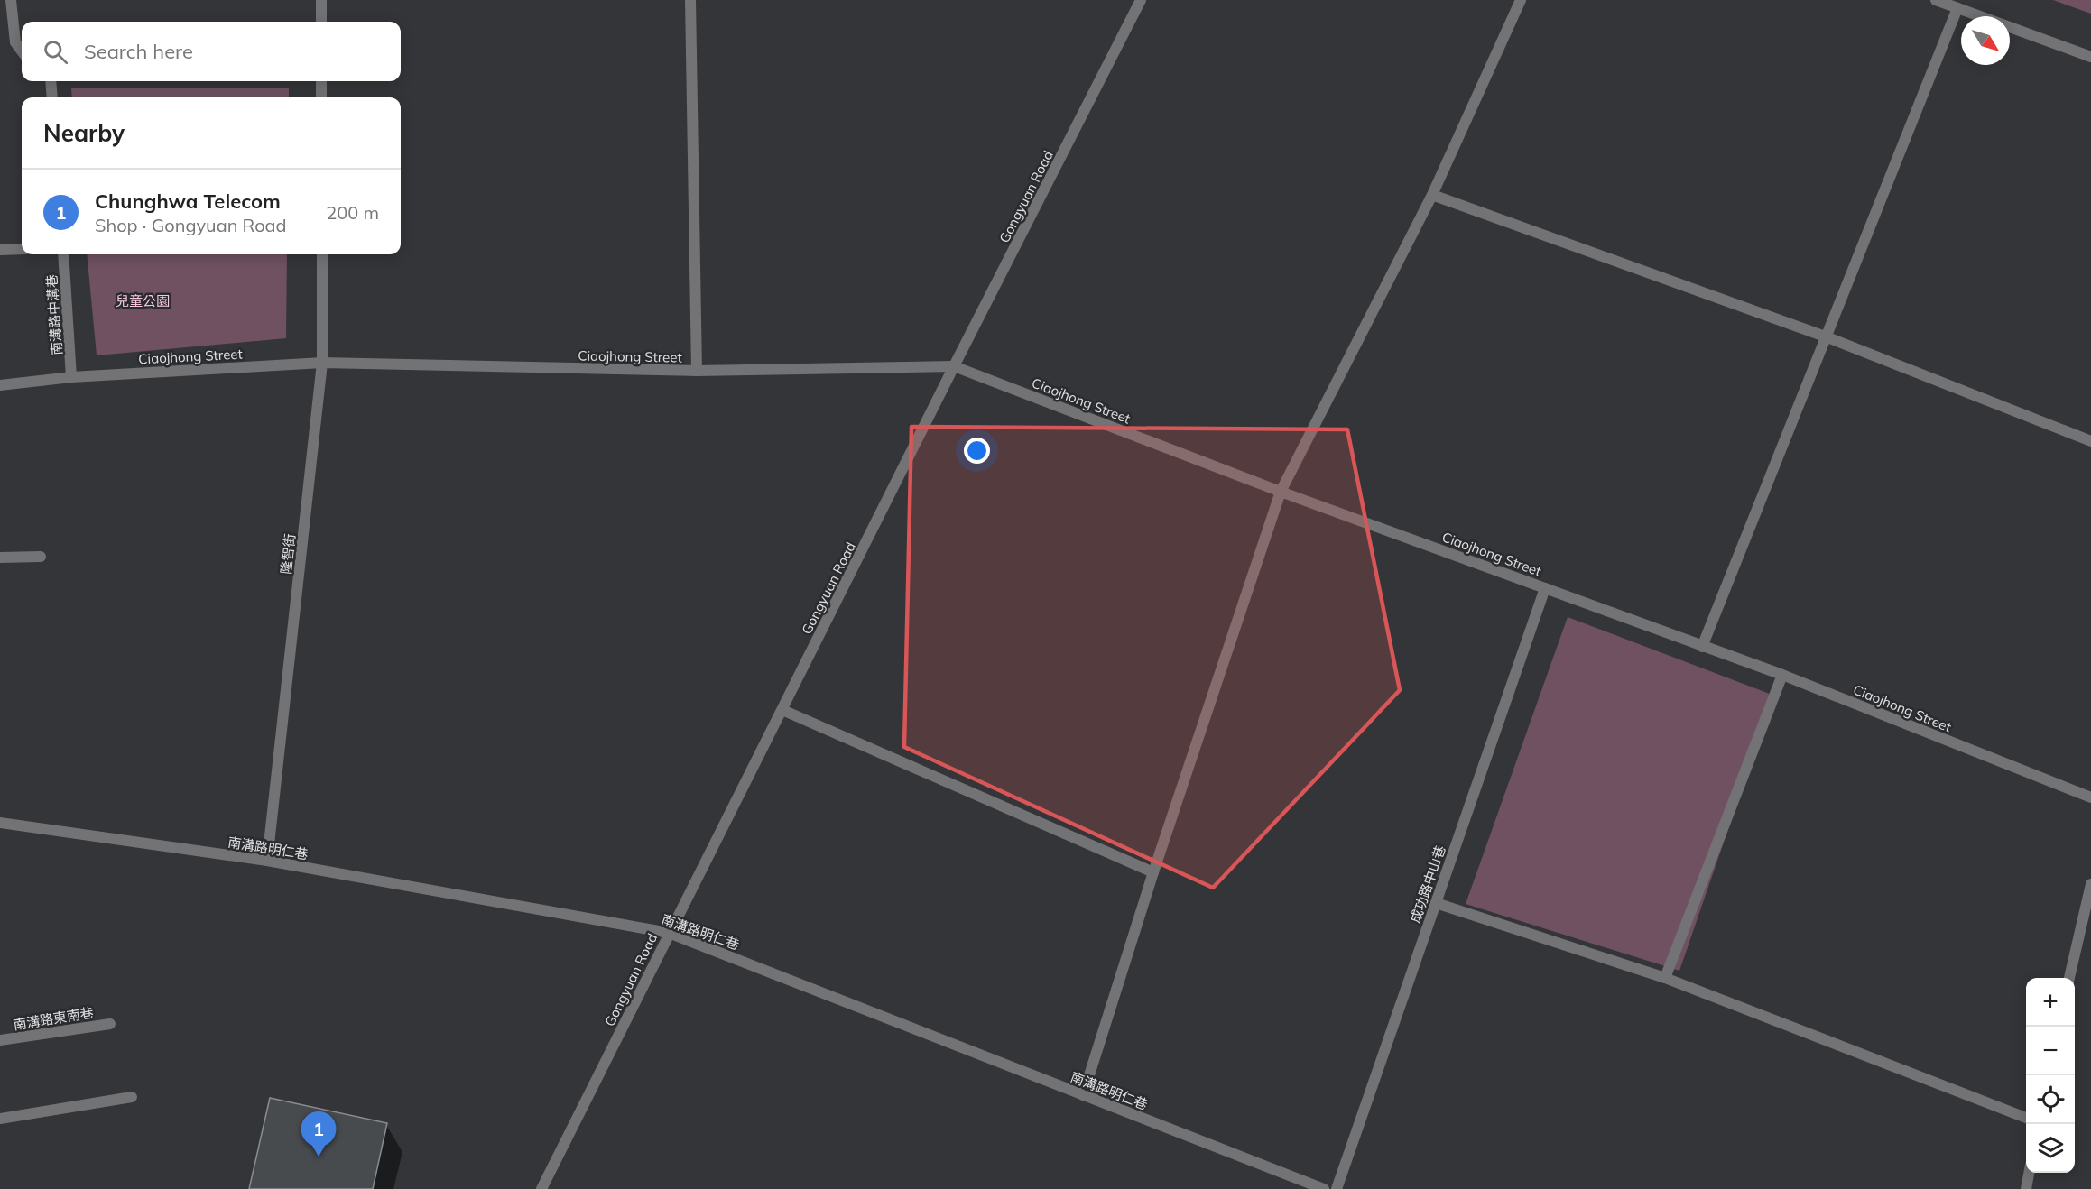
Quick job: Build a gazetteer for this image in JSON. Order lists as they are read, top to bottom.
{
  "streets": {
    "street": [
      "Gongyuan Road",
      "南溝路中溝巷",
      "Ciaojhong Street",
      "隆智街",
      "南溝路明仁巷",
      "成功路中山巷",
      "南溝路東南巷"
    ]
  },
  "crossings": [
    ["Gongyuan Road", "Ciaojhong Street"],
    ["Gongyuan Road", "南溝路明仁巷"],
    ["南溝路中溝巷", "Ciaojhong Street"],
    ["Ciaojhong Street", "隆智街"],
    ["Ciaojhong Street", "成功路中山巷"],
    ["隆智街", "南溝路明仁巷"]
  ],
  "parks": ["兒童公園"],
  "north": "bottom right",
  "page": {
    "search": "Search here",
    "heading": "Nearby",
    "list": [
      {
        "mark": "1",
        "name": "Chunghwa Telecom",
        "note": "Shop · Gongyuan Road",
        "value": "200 m"
      }
    ],
    "map_buttons": ["+", "−"],
    "pins": "1"
  }
}
